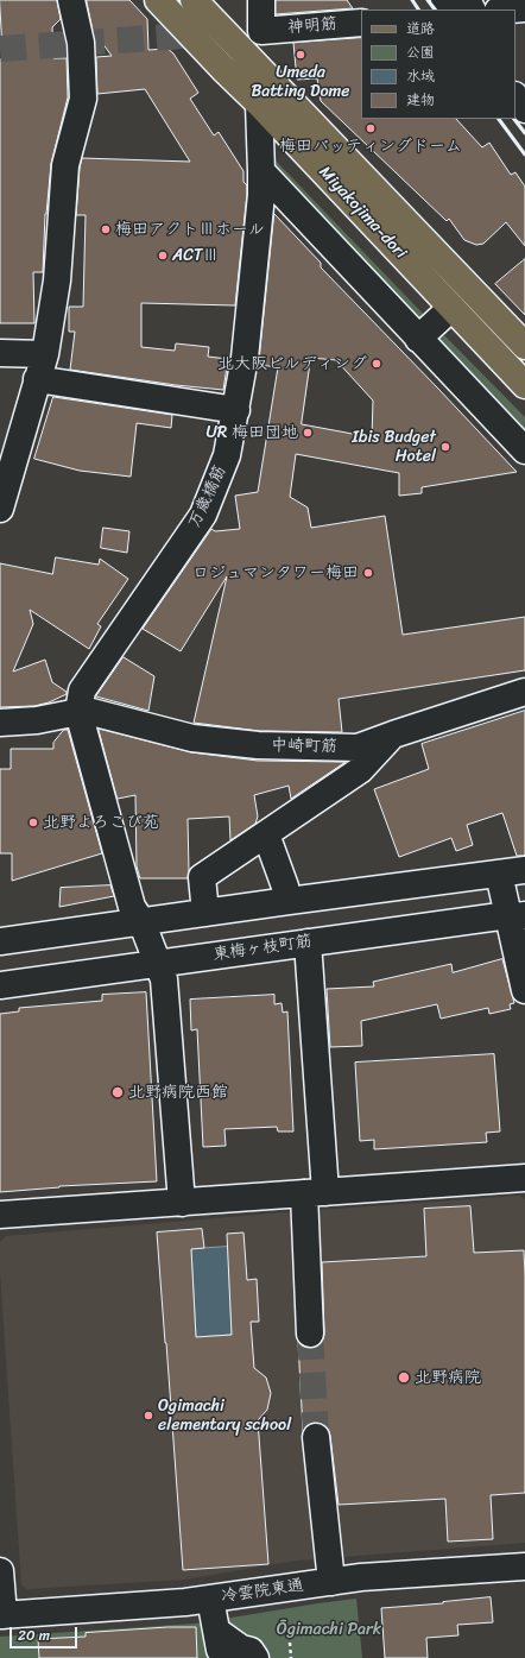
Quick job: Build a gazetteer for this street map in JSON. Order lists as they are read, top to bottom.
{
  "streets": {
    "main road": ["Miyakojima-dori"],
    "street": [
      "神明筋",
      "万歳橋筋",
      "中崎町筋",
      "東梅ヶ枝町筋",
      "冷雲院東通"
    ]
  },
  "crossings": [
    ["Miyakojima-dori", "万歳橋筋"],
    ["万歳橋筋", "中崎町筋"]
  ],
  "parks": ["Ōgimachi Park"],
  "places": [
    "Umeda Batting Dome",
    "梅田バッティングドーム",
    "梅田アクトⅢホール",
    "ACTⅢ",
    "北大阪ビルディング",
    "UR 梅田団地",
    "Ibis Budget Hotel",
    "ロジュマンタワー梅田",
    "北野よろこび苑",
    "北野病院西館",
    "北野病院",
    "Ogimachi elementary school"
  ],
  "legend": [
    "道路",
    "公園",
    "水域",
    "建物"
  ],
  "scale_bar": "20 m"
}
